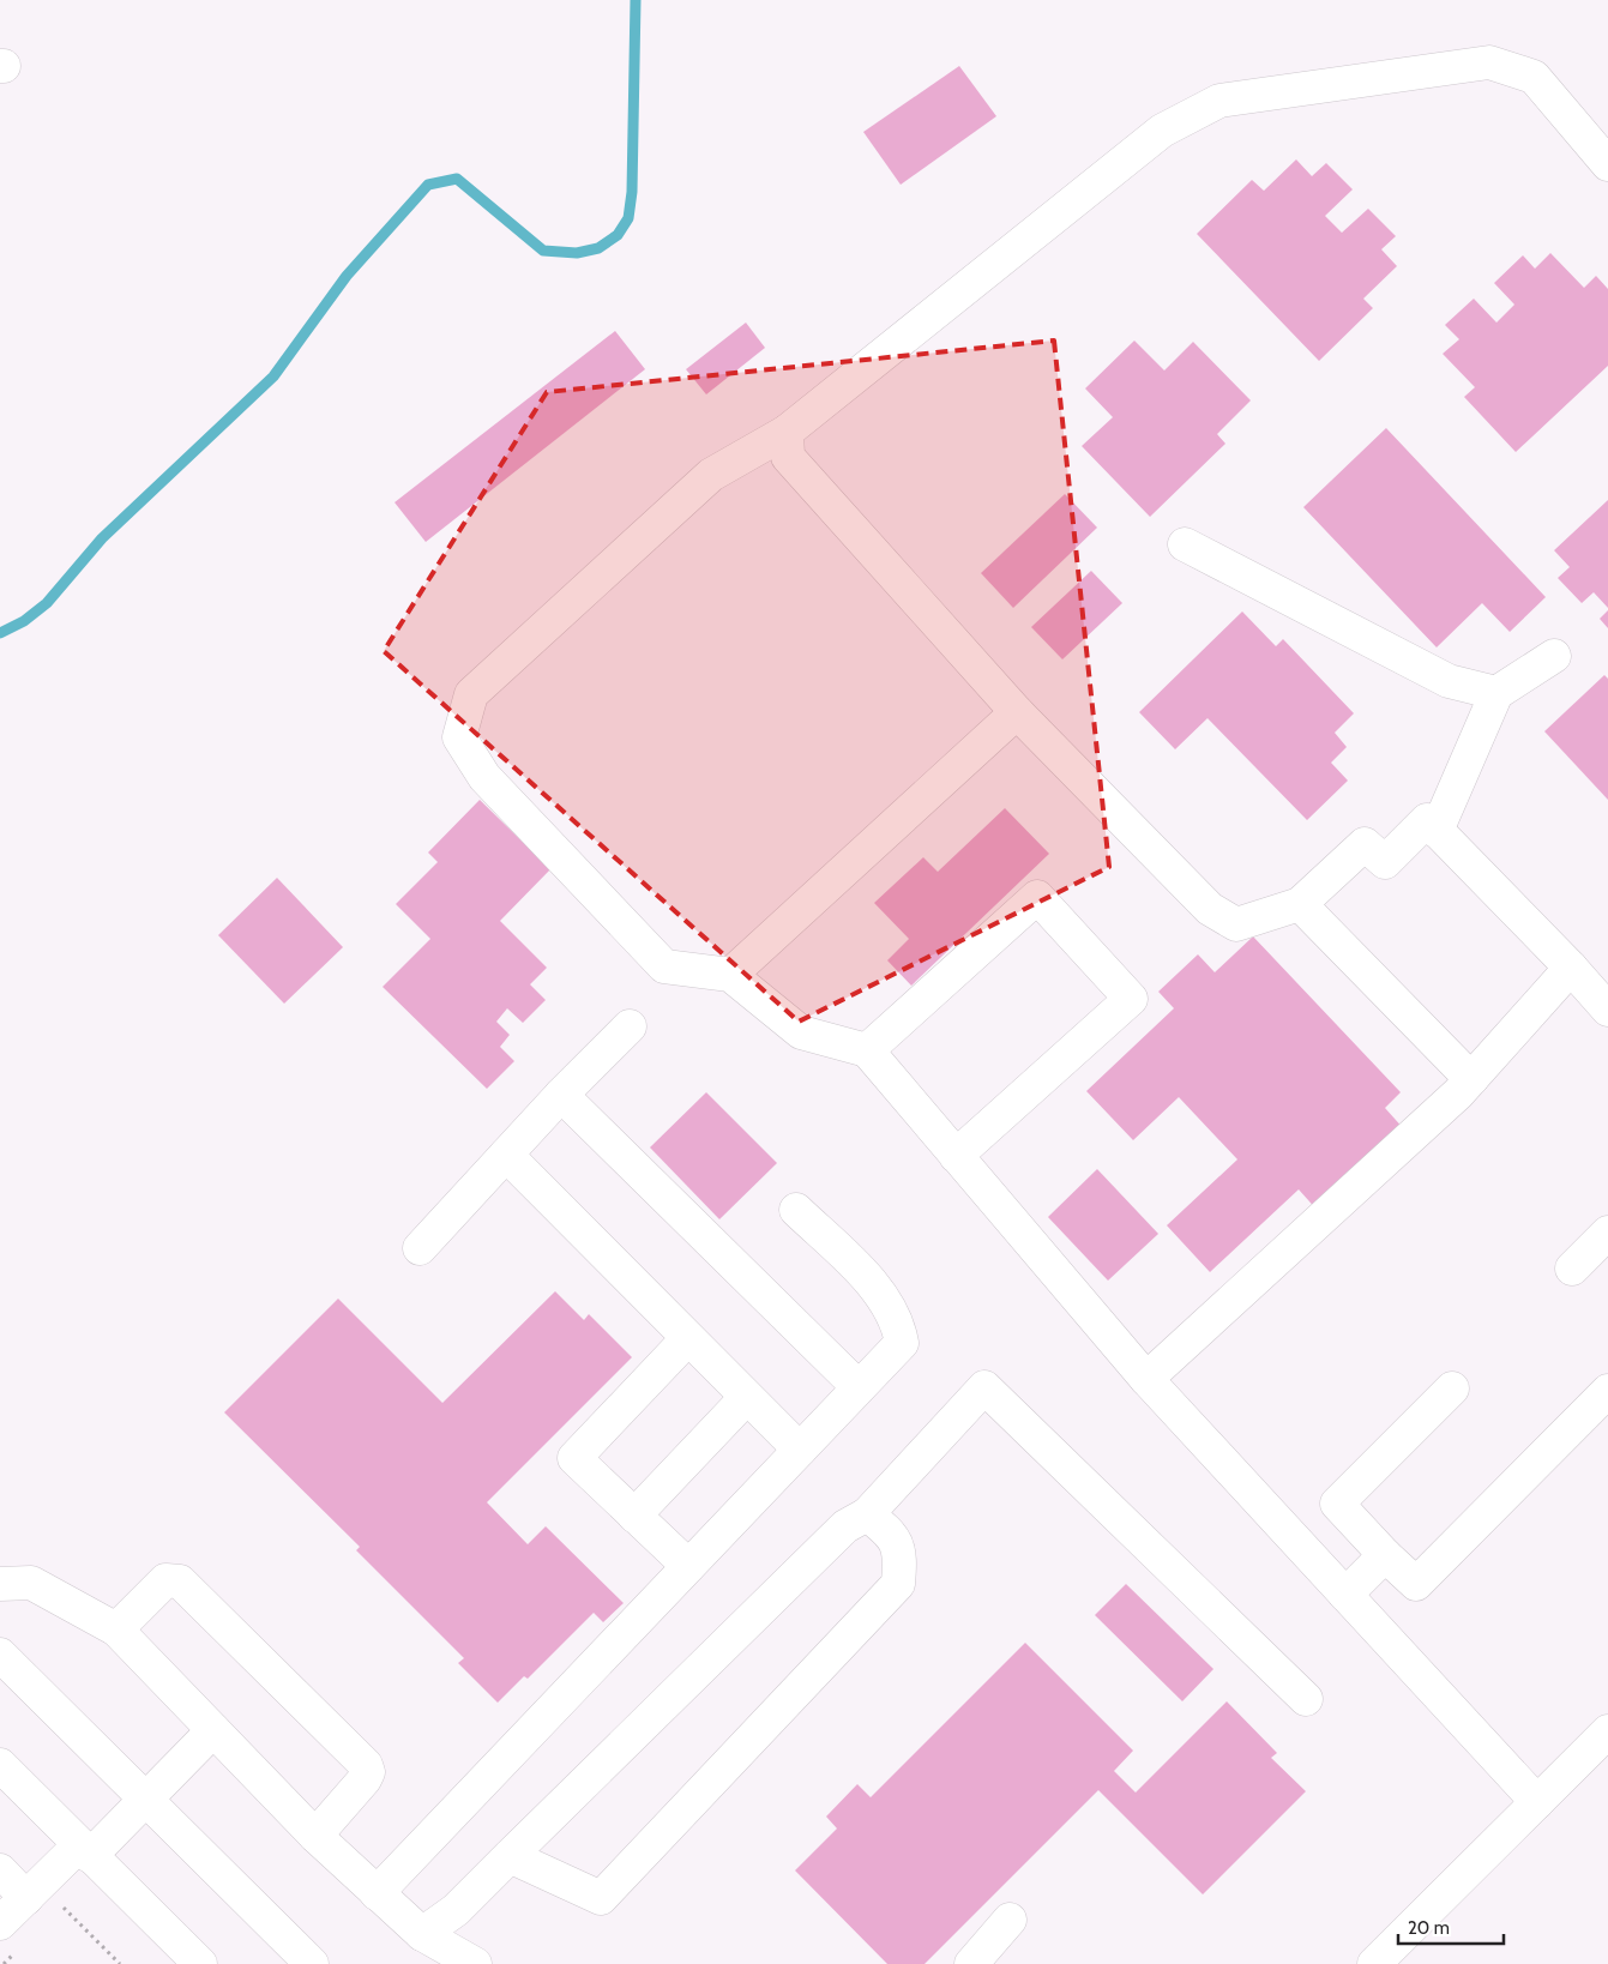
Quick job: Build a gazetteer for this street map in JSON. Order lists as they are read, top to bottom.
{
  "scale_bar": "20 m"
}
